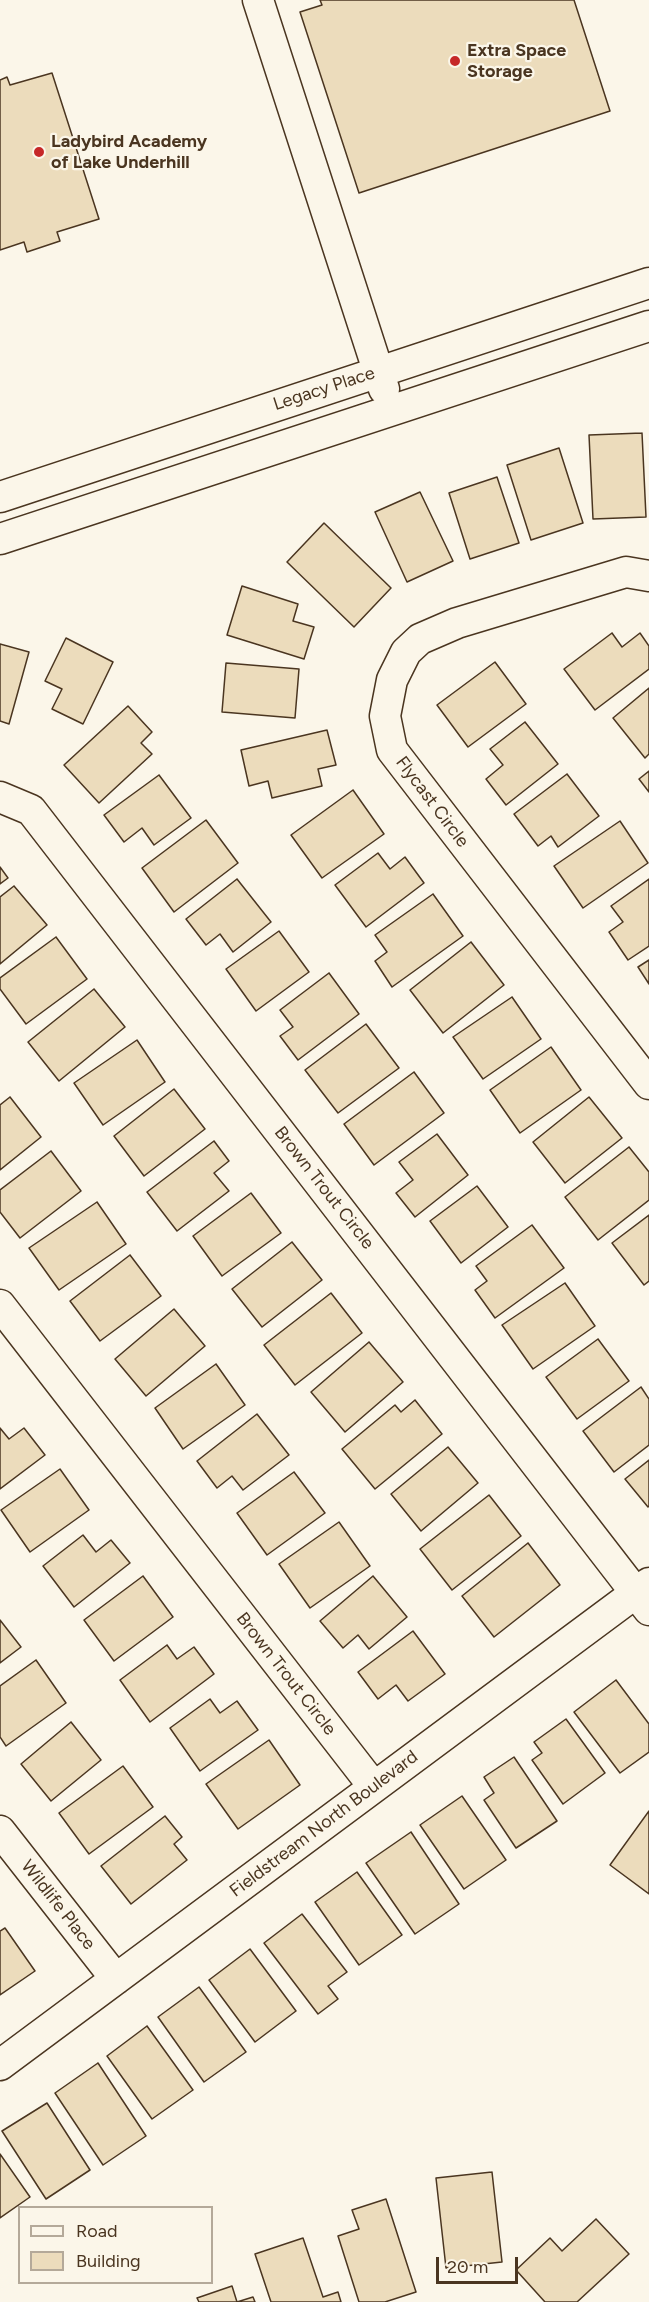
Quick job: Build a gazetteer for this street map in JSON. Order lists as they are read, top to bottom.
{
  "streets": {
    "street": [
      "Legacy Place",
      "Flycast Circle",
      "Brown Trout Circle",
      "Fieldstream North Boulevard",
      "Wildlife Place"
    ]
  },
  "crossings": [
    ["Brown Trout Circle", "Fieldstream North Boulevard"],
    ["Fieldstream North Boulevard", "Wildlife Place"]
  ],
  "places": ["Extra Space Storage", "Ladybird Academy of Lake Underhill"],
  "legend": ["Road", "Building"],
  "scale_bar": "20 m"
}
